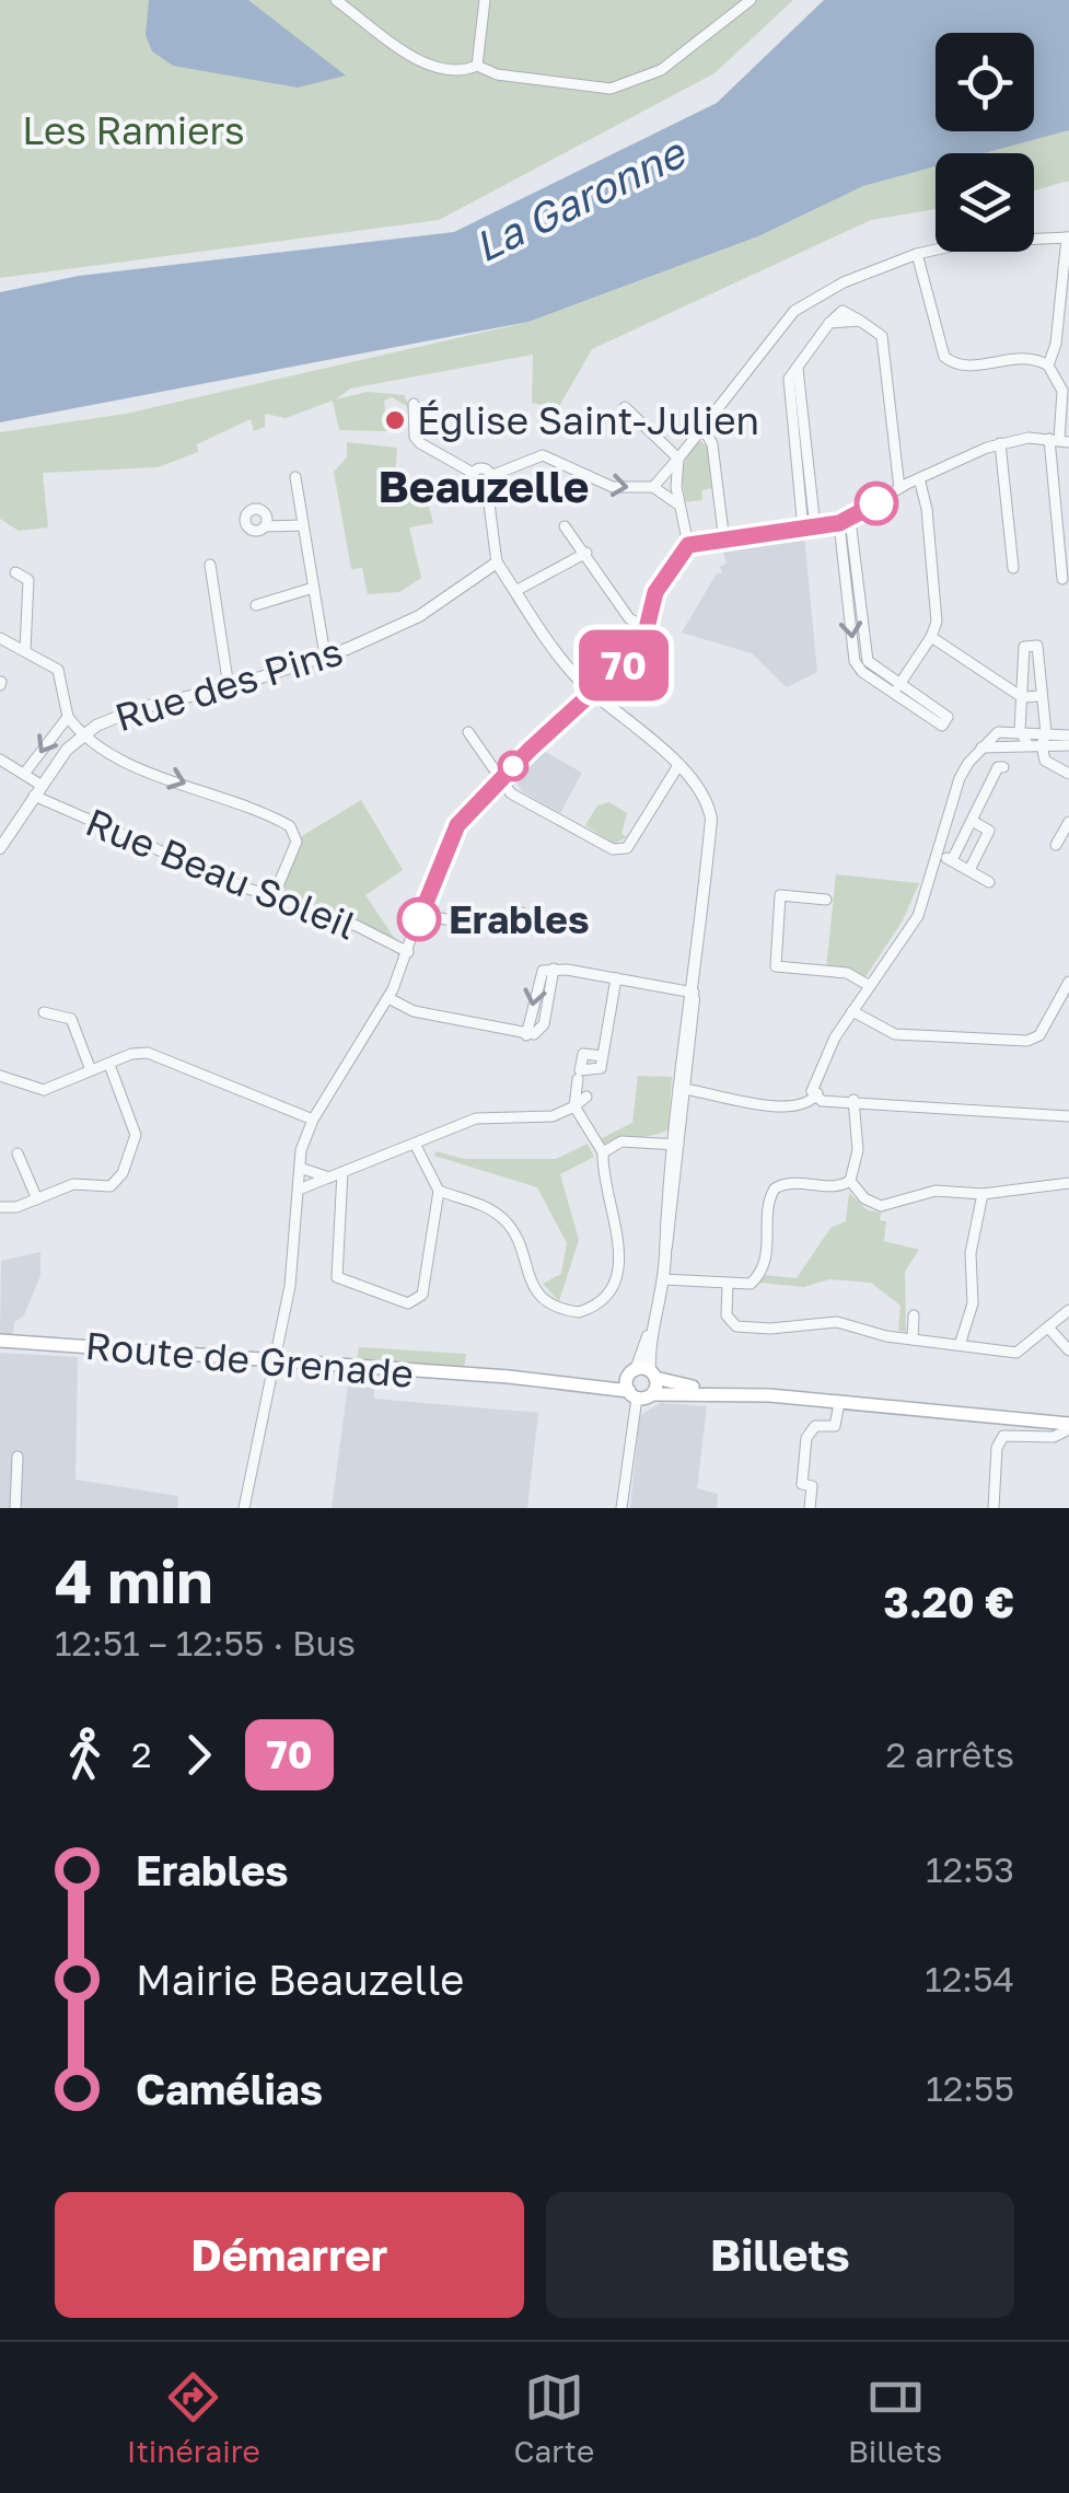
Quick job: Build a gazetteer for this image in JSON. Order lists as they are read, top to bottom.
{
  "streets": {
    "main road": ["Route de Grenade"],
    "street": ["Rue des Pins", "Rue Beau Soleil"]
  },
  "crossings": [
    ["Rue des Pins", "Rue Beau Soleil"]
  ],
  "districts": ["Beauzelle"],
  "water": ["La Garonne"],
  "parks": ["Les Ramiers"],
  "places": ["Église Saint-Julien", "Erables"],
  "lines": ["bus line 70"],
  "page": {
    "on_map": "70",
    "heading": ["4 min", "12:51 – 12:55 · Bus", "3.20 €"],
    "legs": ["2", "70", "2 arrêts"],
    "list": [
      {
        "name": "Erables",
        "value": "12:53"
      },
      {
        "name": "Mairie Beauzelle",
        "value": "12:54"
      },
      {
        "name": "Camélias",
        "value": "12:55"
      }
    ],
    "buttons": ["Démarrer", "Billets"],
    "tabs": ["Itinéraire", "Carte", "Billets"]
  }
}
